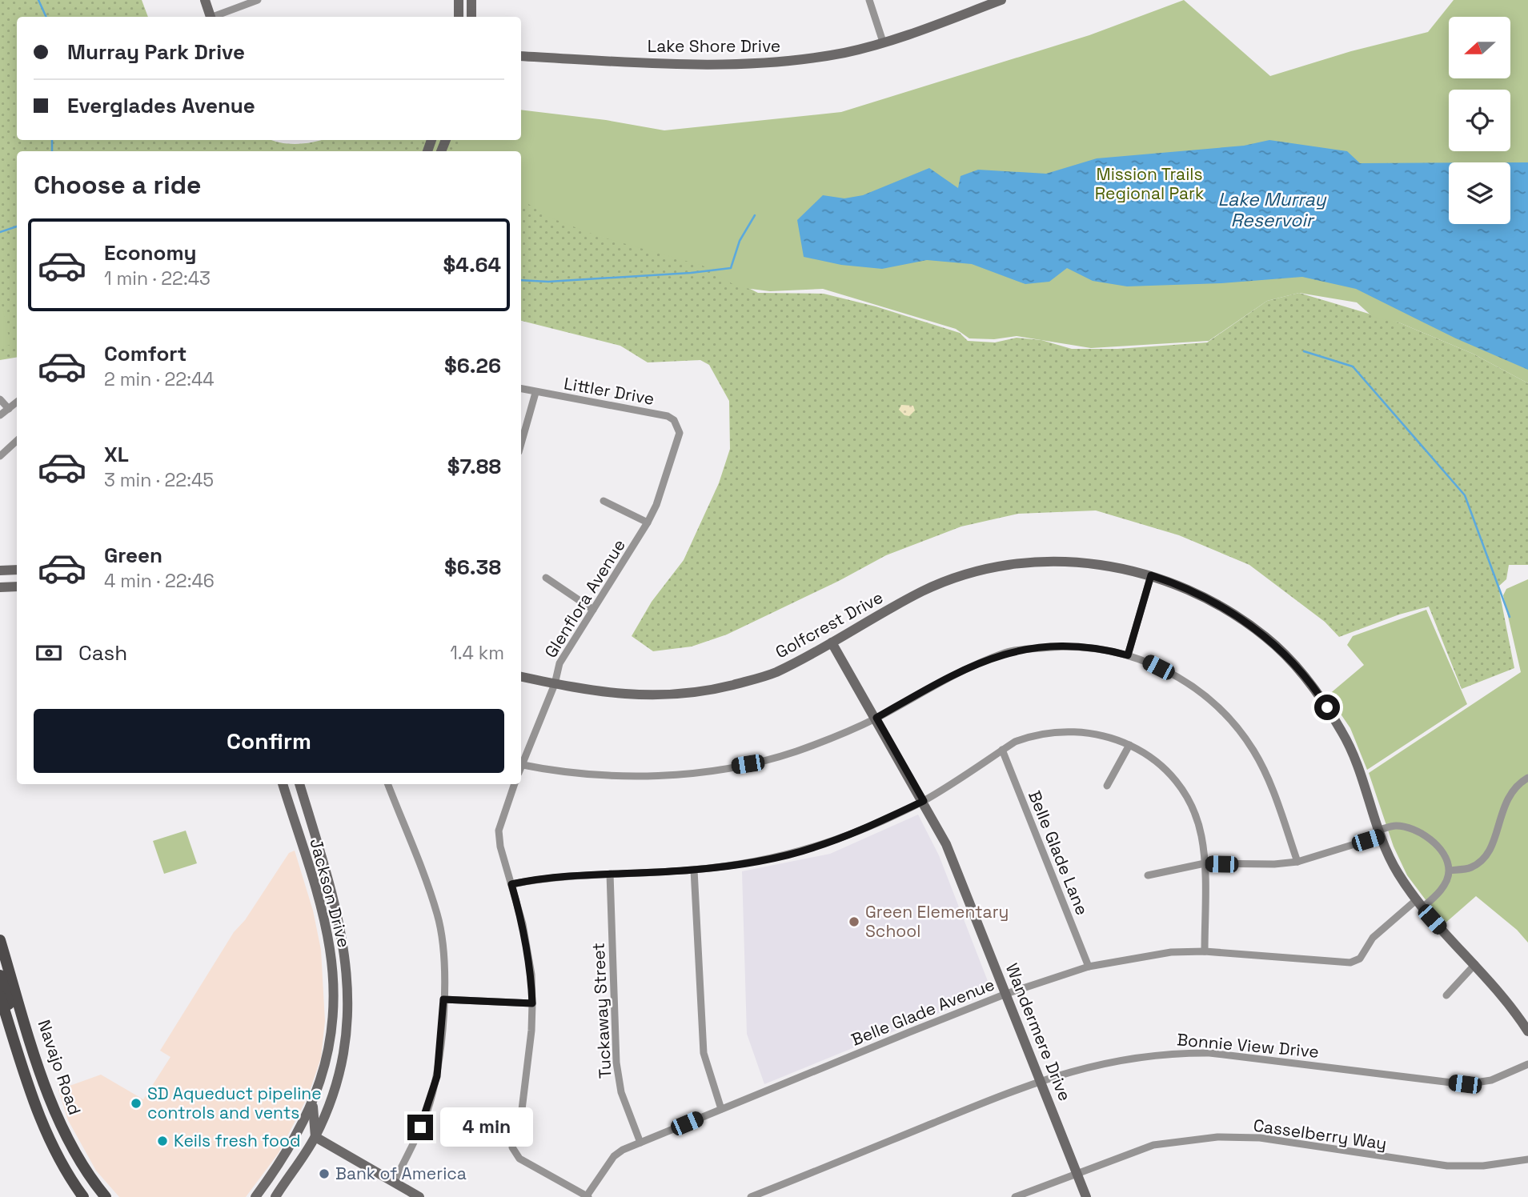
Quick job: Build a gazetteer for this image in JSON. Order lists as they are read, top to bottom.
{
  "streets": {
    "main road": ["Navajo Road"],
    "street": [
      "Lake Shore Drive",
      "Littler Drive",
      "Glenflora Avenue",
      "Golfcrest Drive",
      "Belle Glade Lane",
      "Jackson Drive",
      "Tuckaway Street",
      "Belle Glade Avenue",
      "Wandermere Drive",
      "Bonnie View Drive",
      "Casselberry Way"
    ]
  },
  "crossings": [
    ["Littler Drive", "Glenflora Avenue"],
    ["Glenflora Avenue", "Golfcrest Drive"],
    ["Golfcrest Drive", "Belle Glade Avenue"],
    ["Golfcrest Drive", "Wandermere Drive"],
    ["Belle Glade Lane", "Belle Glade Avenue"],
    ["Tuckaway Street", "Belle Glade Avenue"],
    ["Belle Glade Avenue", "Wandermere Drive"],
    ["Wandermere Drive", "Bonnie View Drive"],
    ["Wandermere Drive", "Casselberry Way"]
  ],
  "water": ["Lake Murray Reservoir"],
  "parks": ["Mission Trails Regional Park"],
  "places": [
    "Green Elementary School",
    "SD Aqueduct pipeline controls and vents",
    "Keils fresh food",
    "Bank of America"
  ],
  "north": "left",
  "page": {
    "banner": ["Murray Park Drive", "Everglades Avenue"],
    "heading": "Choose a ride",
    "list": [
      {
        "name": "Economy",
        "note": "1 min · 22:43",
        "value": "$4.64"
      },
      {
        "name": "Comfort",
        "note": "2 min · 22:44",
        "value": "$6.26"
      },
      {
        "name": "XL",
        "note": "3 min · 22:45",
        "value": "$7.88"
      },
      {
        "name": "Green",
        "note": "4 min · 22:46",
        "value": "$6.38"
      }
    ],
    "pay": ["Cash", "1.4 km"],
    "buttons": "Confirm",
    "bubble": "4 min"
  }
}
